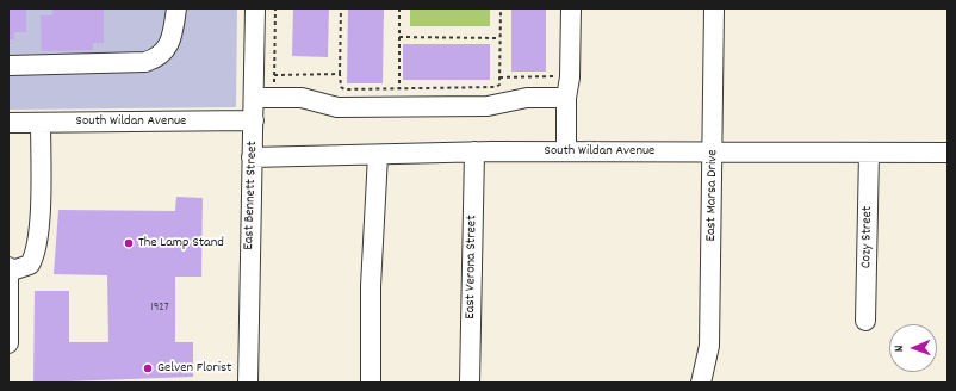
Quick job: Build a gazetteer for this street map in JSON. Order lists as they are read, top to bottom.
{
  "streets": {
    "street": [
      "South Wildan Avenue",
      "East Bennett Street",
      "East Marsa Drive",
      "Cozy Street",
      "East Verona Street"
    ]
  },
  "crossings": [
    ["South Wildan Avenue", "East Bennett Street"],
    ["South Wildan Avenue", "East Marsa Drive"],
    ["South Wildan Avenue", "Cozy Street"],
    ["South Wildan Avenue", "East Verona Street"]
  ],
  "places": ["The Lamp Stand", "Gelven Florist"],
  "house_numbers": ["1927"],
  "north": "left"
}
